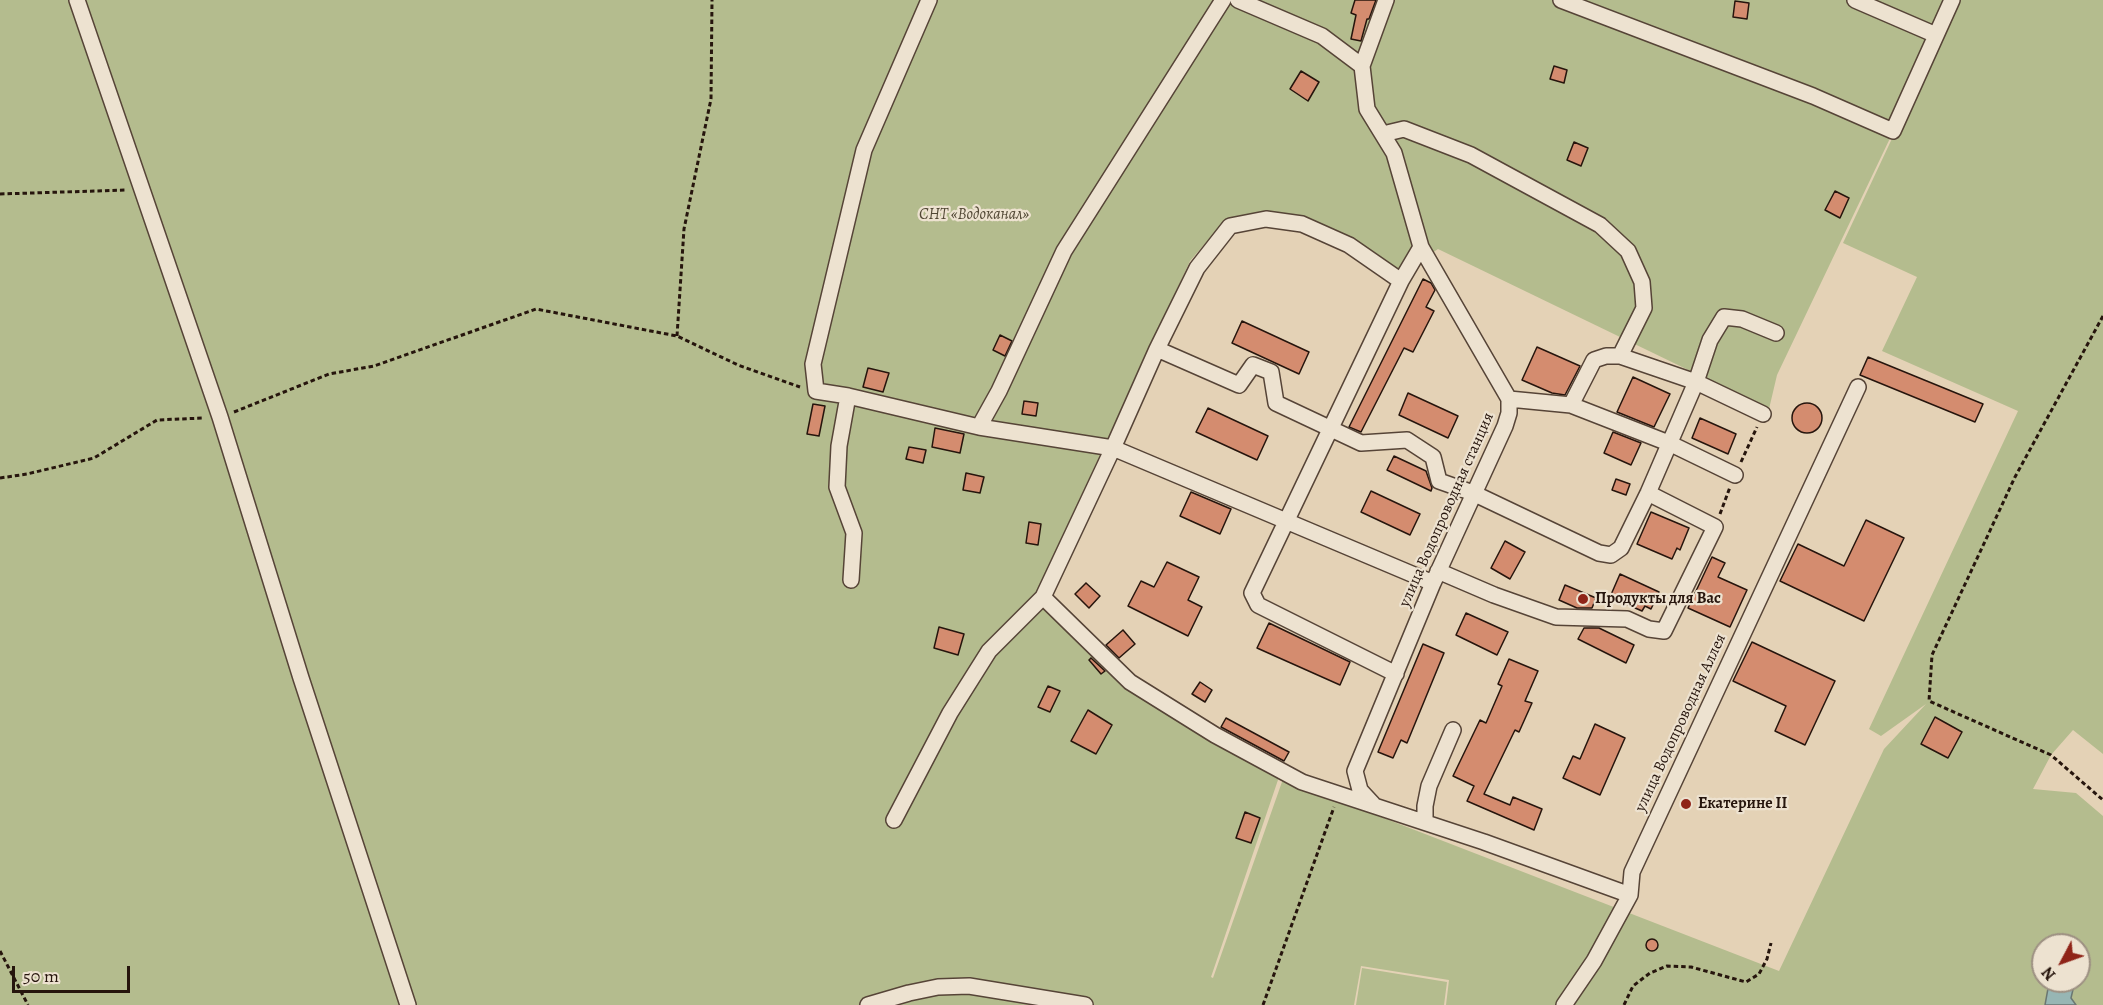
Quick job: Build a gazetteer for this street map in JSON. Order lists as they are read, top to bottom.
{
  "streets": {
    "street": ["улица Водопроводная станция", "улица Водопроводная Аллея"]
  },
  "parks": ["СНТ «Водоканал»"],
  "places": ["Продукты для Вас", "Екатерине II"],
  "scale_bar": "50 m",
  "north": "bottom left"
}
